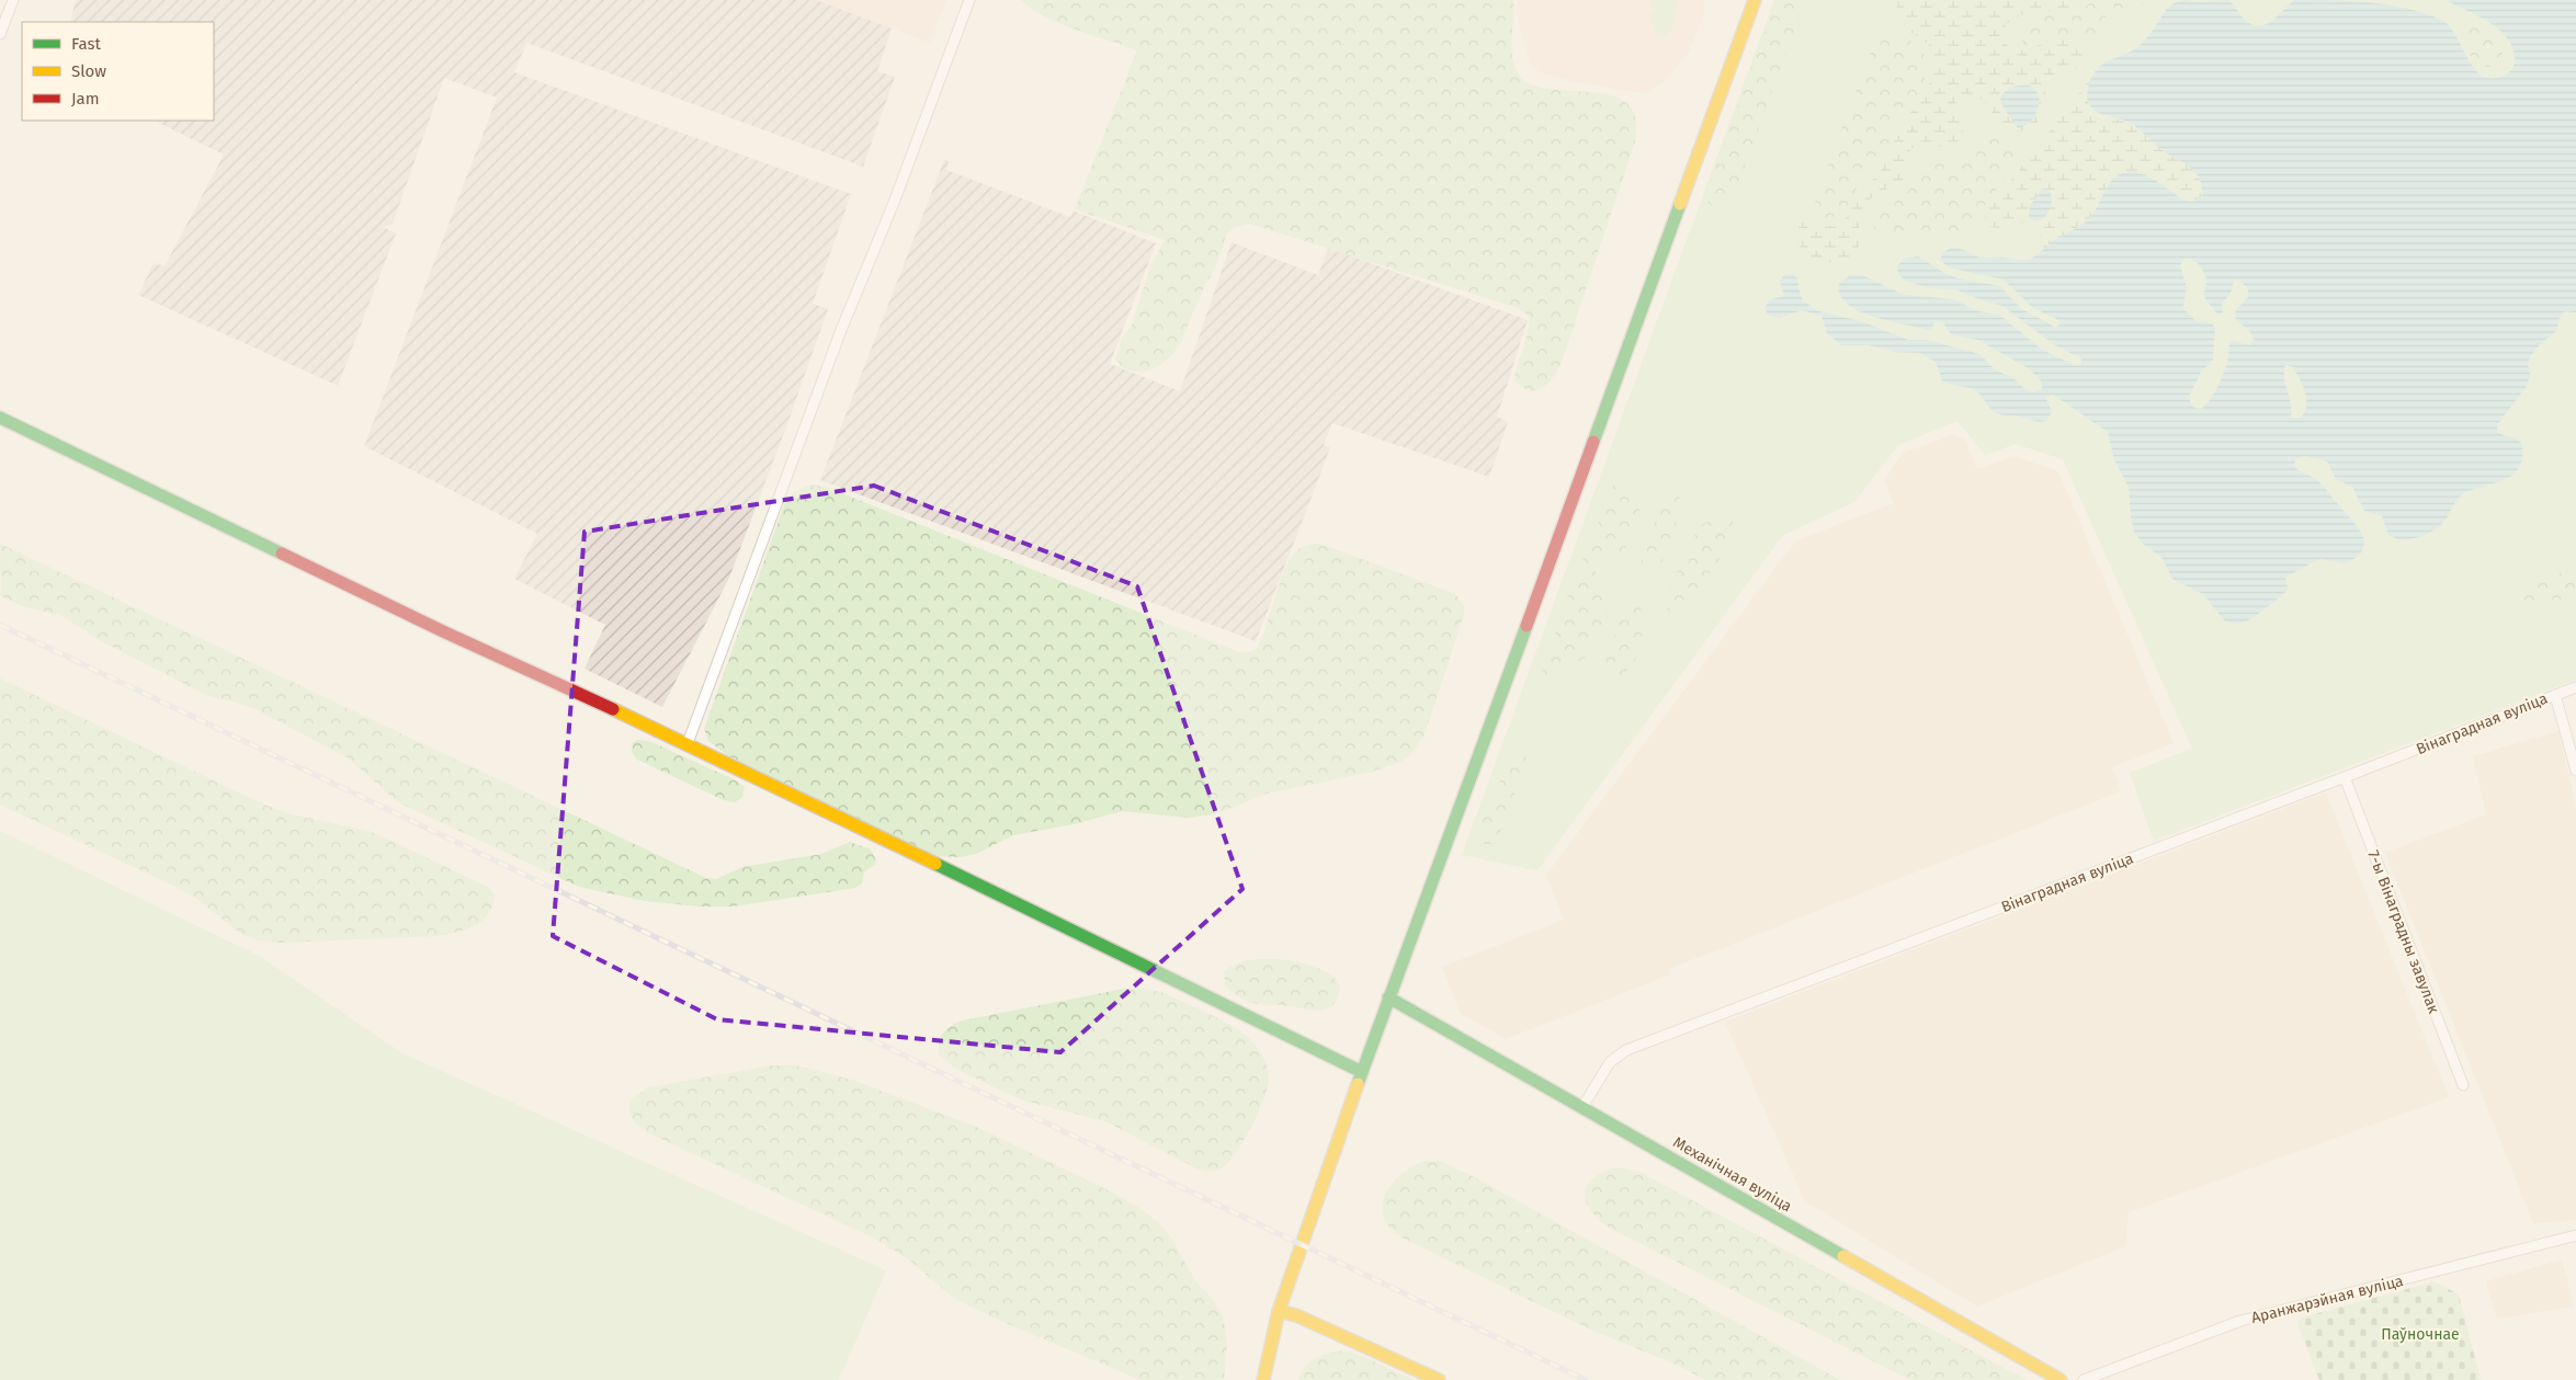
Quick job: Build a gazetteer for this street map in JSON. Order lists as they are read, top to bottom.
{
  "streets": {
    "street": [
      "Вінаградная вуліца",
      "7-ы Вінаградны завулак",
      "Механічная вуліца",
      "Аранжарэйная вуліца"
    ]
  },
  "crossings": [
    ["Вінаградная вуліца", "7-ы Вінаградны завулак"],
    ["Вінаградная вуліца", "Механічная вуліца"]
  ],
  "parks": ["Паўночнае"],
  "legend": ["Fast", "Slow", "Jam"]
}
